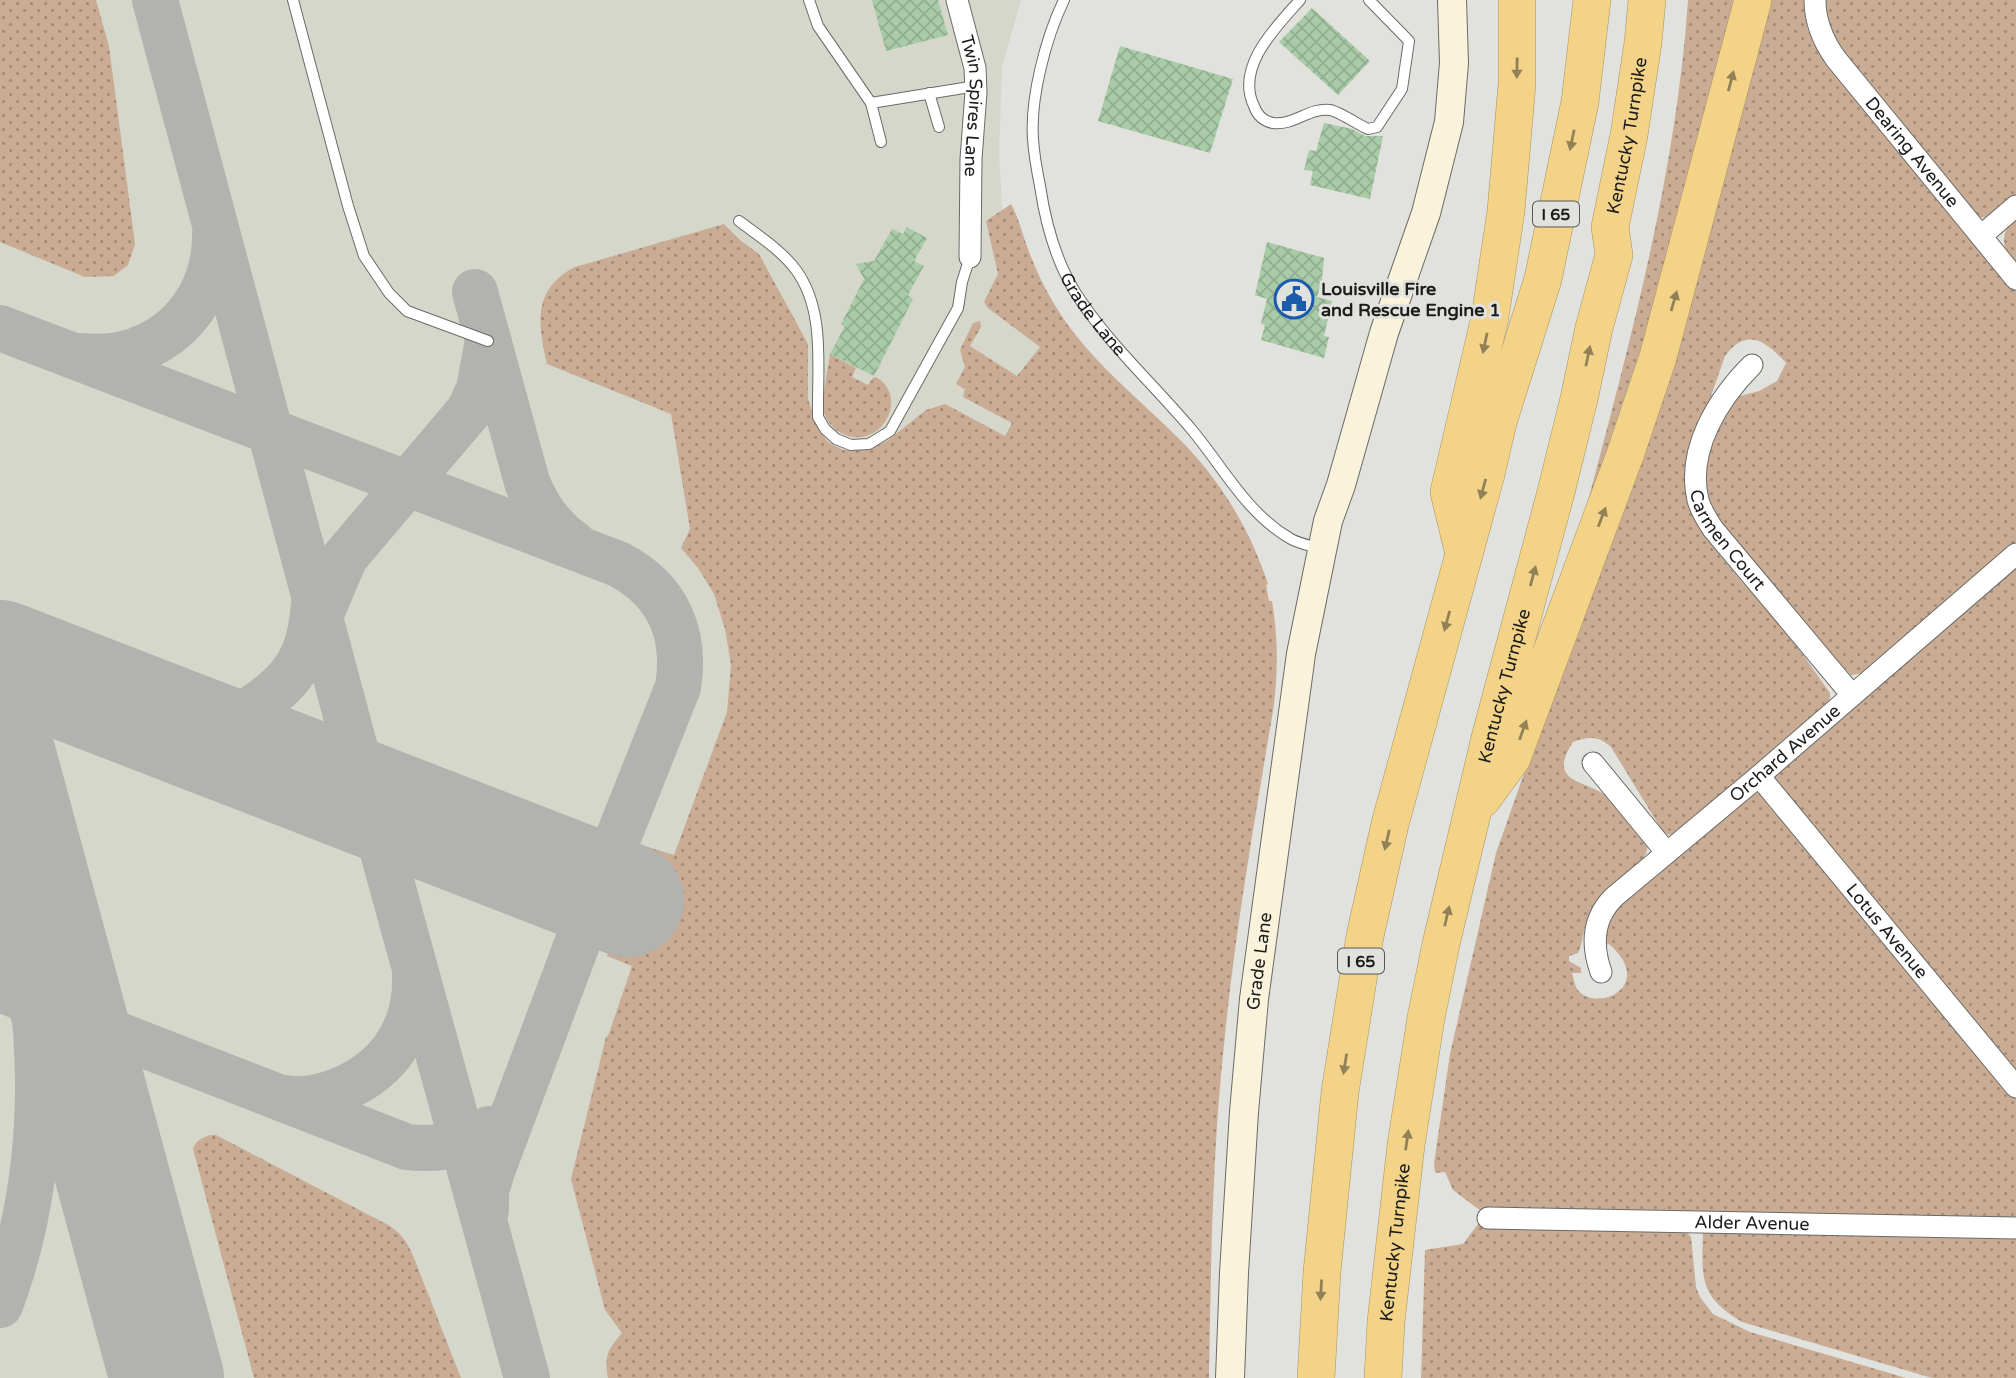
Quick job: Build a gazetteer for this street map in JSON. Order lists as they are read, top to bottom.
{
  "streets": {
    "highway": ["Kentucky Turnpike", "I 65"],
    "main road": ["Grade Lane"],
    "street": [
      "Twin Spires Lane",
      "Dearing Avenue",
      "Carmen Court",
      "Orchard Avenue",
      "Lotus Avenue",
      "Alder Avenue"
    ]
  },
  "crossings": [
    ["Carmen Court", "Orchard Avenue"],
    ["Orchard Avenue", "Lotus Avenue"]
  ],
  "places": {
    "public building": ["Louisville Fire and Rescue Engine 1"]
  }
}
